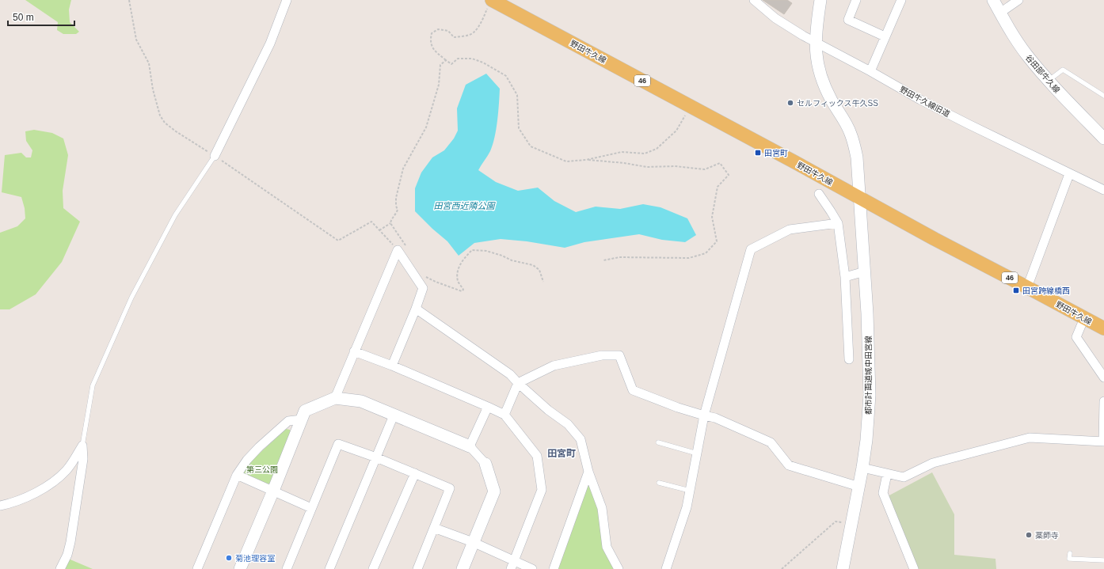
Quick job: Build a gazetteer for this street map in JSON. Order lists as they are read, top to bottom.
{
  "streets": {
    "main road": ["野田牛久線", "46"],
    "street": ["谷田部牛久線", "野田牛久線旧道", "都市計画道城中田宮線"]
  },
  "crossings": [
    ["野田牛久線", "都市計画道城中田宮線"],
    ["野田牛久線旧道", "都市計画道城中田宮線"]
  ],
  "districts": ["田宮町"],
  "water": ["田宮西近隣公園"],
  "parks": ["第三公園"],
  "places": {
    "other": ["セルフィックス牛久SS", "薬師寺", "菊池理容室"],
    "transit": ["田宮町", "田宮跨線橋西"]
  },
  "scale_bar": "50 m"
}
